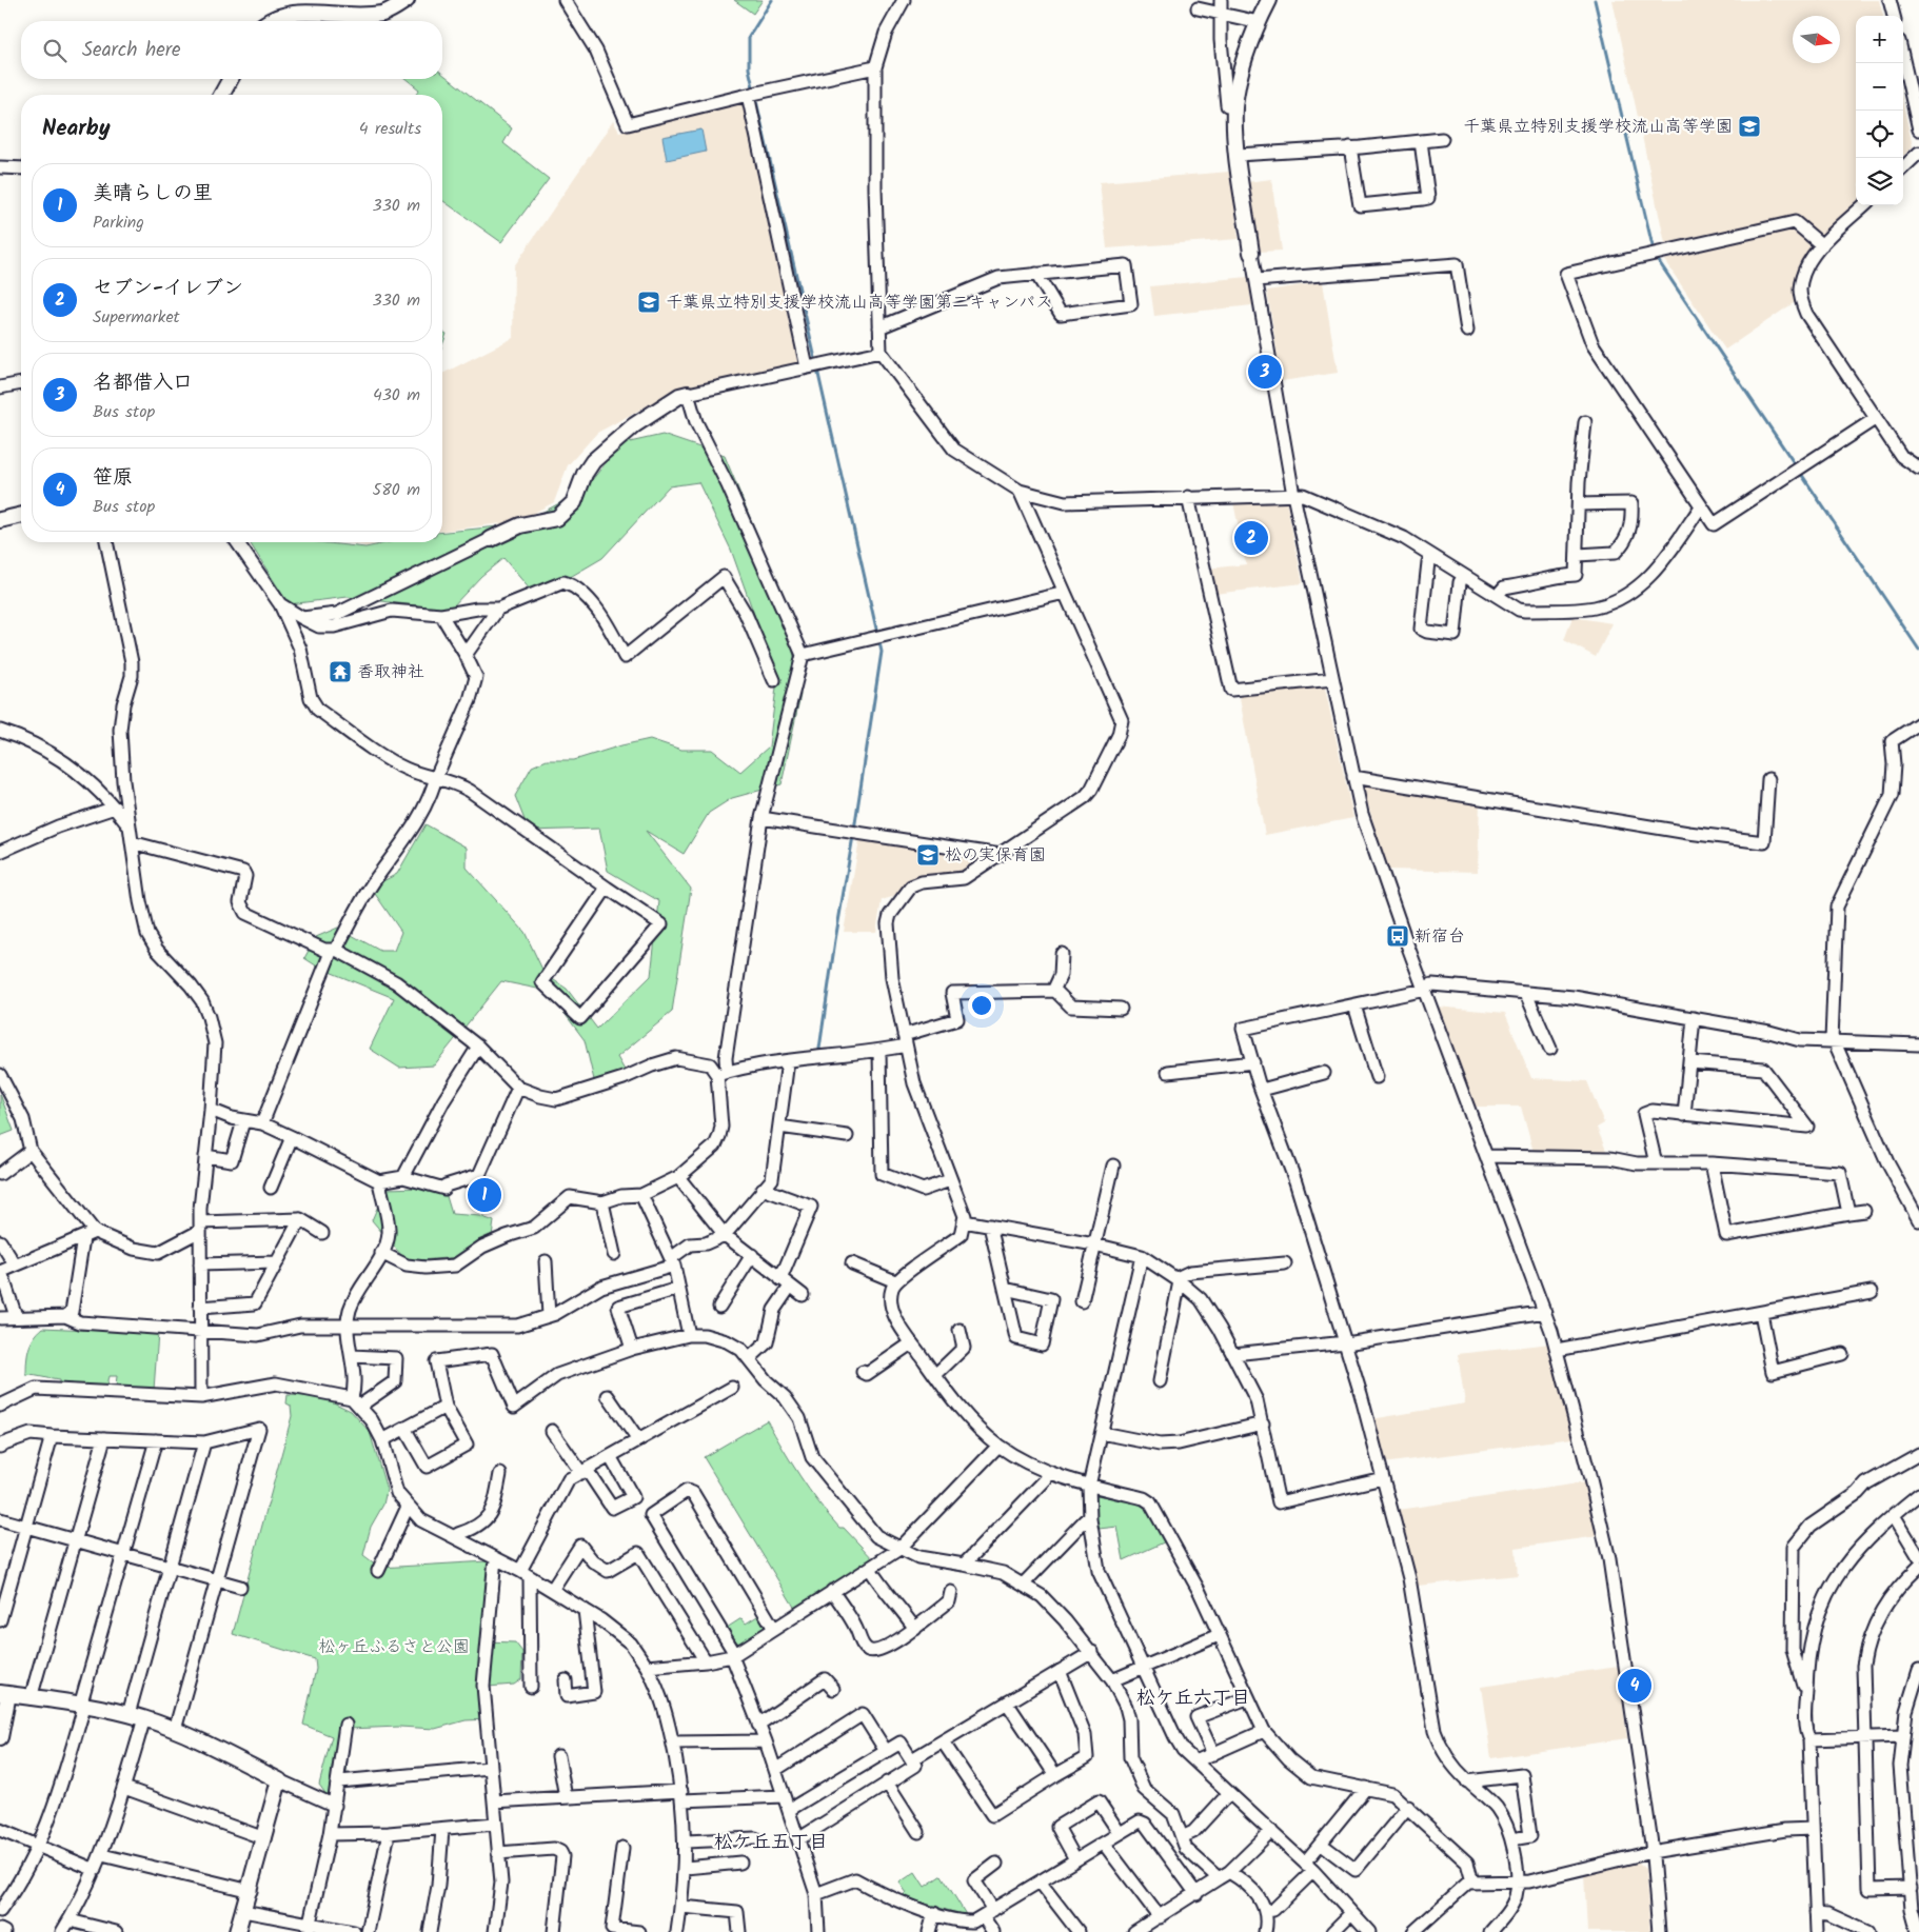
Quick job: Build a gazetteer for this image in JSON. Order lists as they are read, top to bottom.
{
  "districts": ["松ケ丘六丁目", "松ケ丘五丁目"],
  "parks": ["松ヶ丘ふるさと公園"],
  "places": {
    "school or university": ["千葉県立特別支援学校流山高等学園", "千葉県立特別支援学校流山高等学園第二キャンパス", "松の実保育園"],
    "temple": ["香取神社"],
    "bus stop": ["新宿台"]
  },
  "north": "right",
  "page": {
    "map_buttons": ["+", "−"],
    "search": "Search here",
    "heading": ["Nearby", "4 results"],
    "list": [
      {
        "mark": "1",
        "name": "美晴らしの里",
        "note": "Parking",
        "value": "330 m"
      },
      {
        "mark": "2",
        "name": "セブン-イレブン",
        "note": "Supermarket",
        "value": "330 m"
      },
      {
        "mark": "3",
        "name": "名都借入口",
        "note": "Bus stop",
        "value": "430 m"
      },
      {
        "mark": "4",
        "name": "笹原",
        "note": "Bus stop",
        "value": "580 m"
      }
    ],
    "pins": [
      "3",
      "2",
      "1",
      "4"
    ]
  }
}
